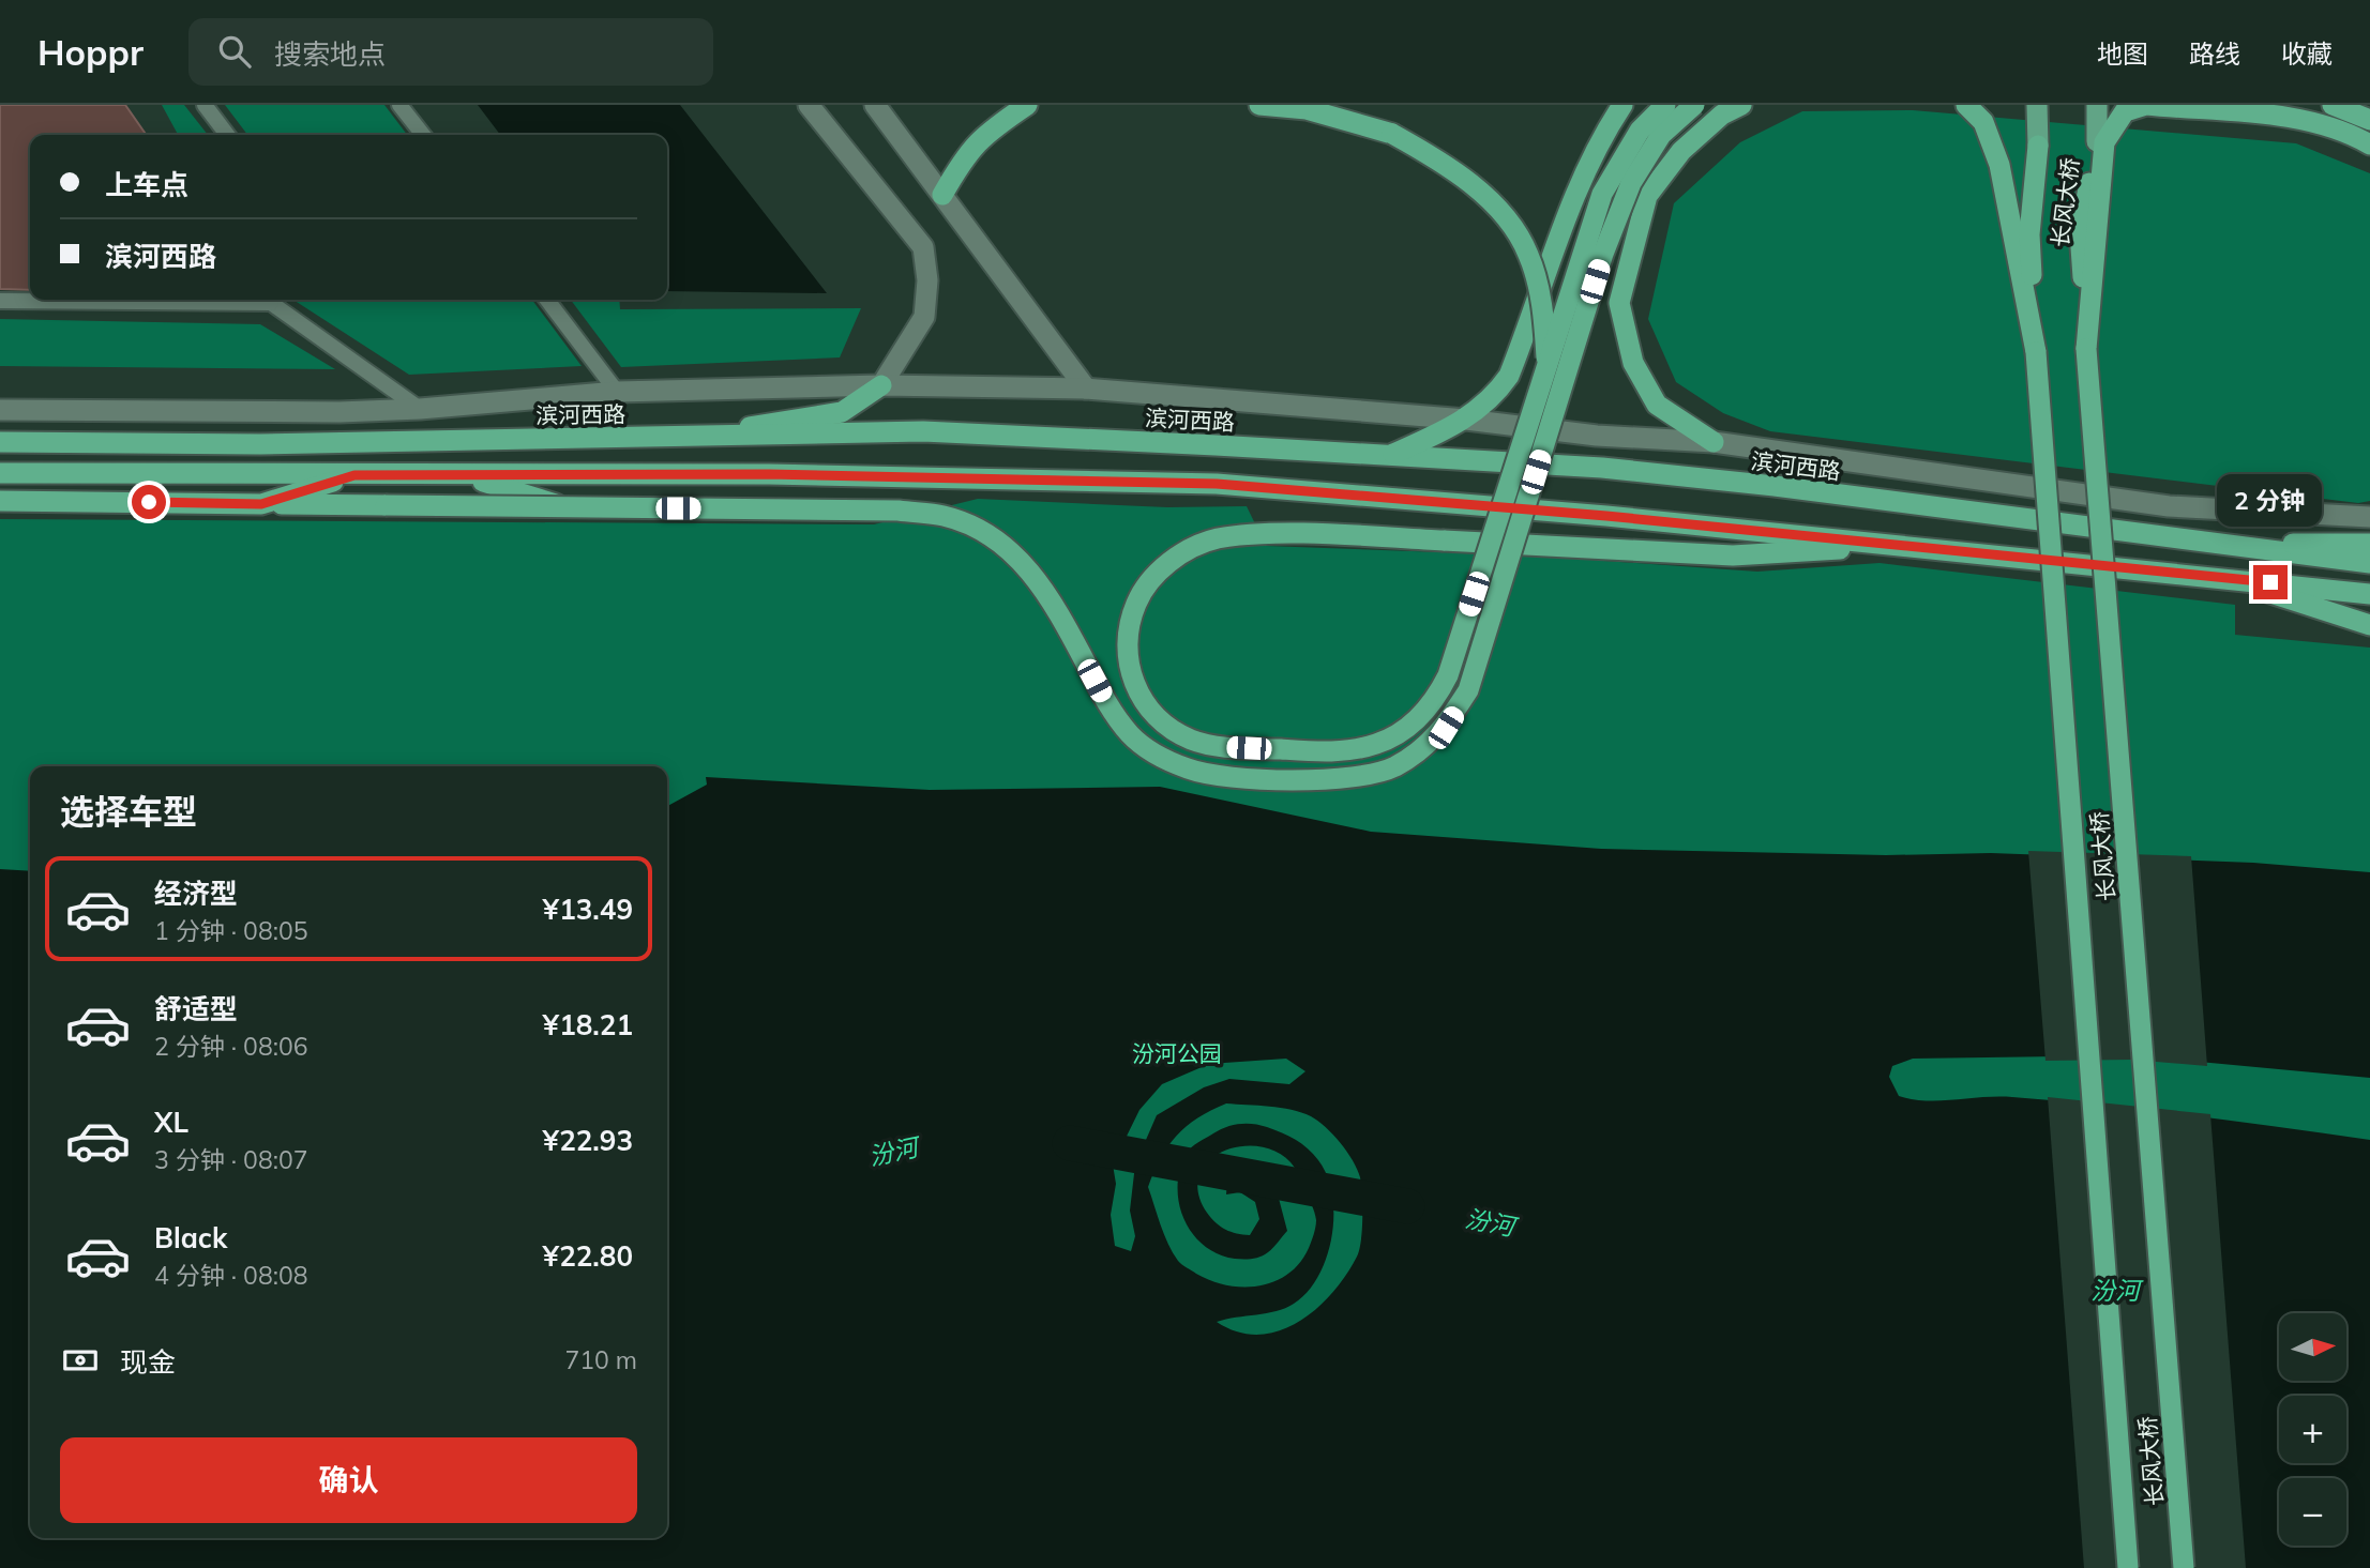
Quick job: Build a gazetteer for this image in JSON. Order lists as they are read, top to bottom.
{
  "streets": {
    "highway": ["长风大桥", "滨河西路"]
  },
  "water": ["汾河"],
  "parks": ["汾河公园"],
  "north": "right",
  "page": {
    "header": "Hoppr",
    "search": "搜索地点",
    "nav": ["地图", "路线", "收藏"],
    "banner": ["上车点", "滨河西路"],
    "bubble": "2 分钟",
    "heading": "选择车型",
    "list": [
      {
        "name": "经济型",
        "note": "1 分钟 · 08:05",
        "value": "¥13.49"
      },
      {
        "name": "舒适型",
        "note": "2 分钟 · 08:06",
        "value": "¥18.21"
      },
      {
        "name": "XL",
        "note": "3 分钟 · 08:07",
        "value": "¥22.93"
      },
      {
        "name": "Black",
        "note": "4 分钟 · 08:08",
        "value": "¥22.80"
      }
    ],
    "map_buttons": ["+", "−"],
    "pay": ["现金", "710 m"],
    "buttons": "确认"
  }
}
